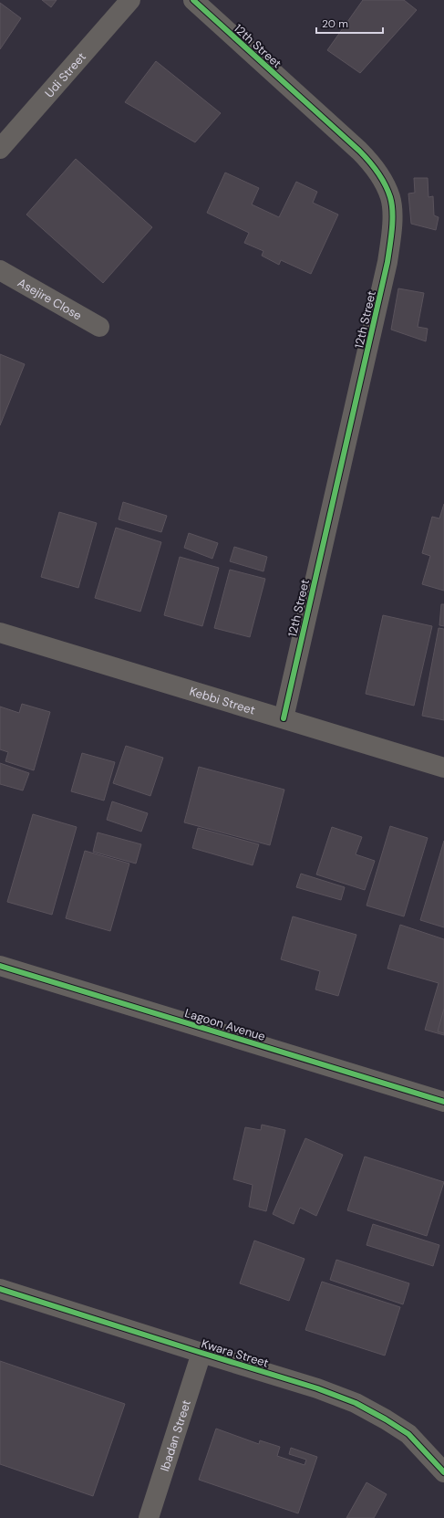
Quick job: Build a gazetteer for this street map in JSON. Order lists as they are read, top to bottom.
{
  "streets": {
    "street": [
      "12th Street",
      "Udi Street",
      "Asejire Close",
      "Kebbi Street",
      "Lagoon Avenue",
      "Kwara Street",
      "Ibadan Street"
    ]
  },
  "crossings": [
    ["12th Street", "Kebbi Street"],
    ["Kwara Street", "Ibadan Street"]
  ],
  "scale_bar": "20 m"
}
